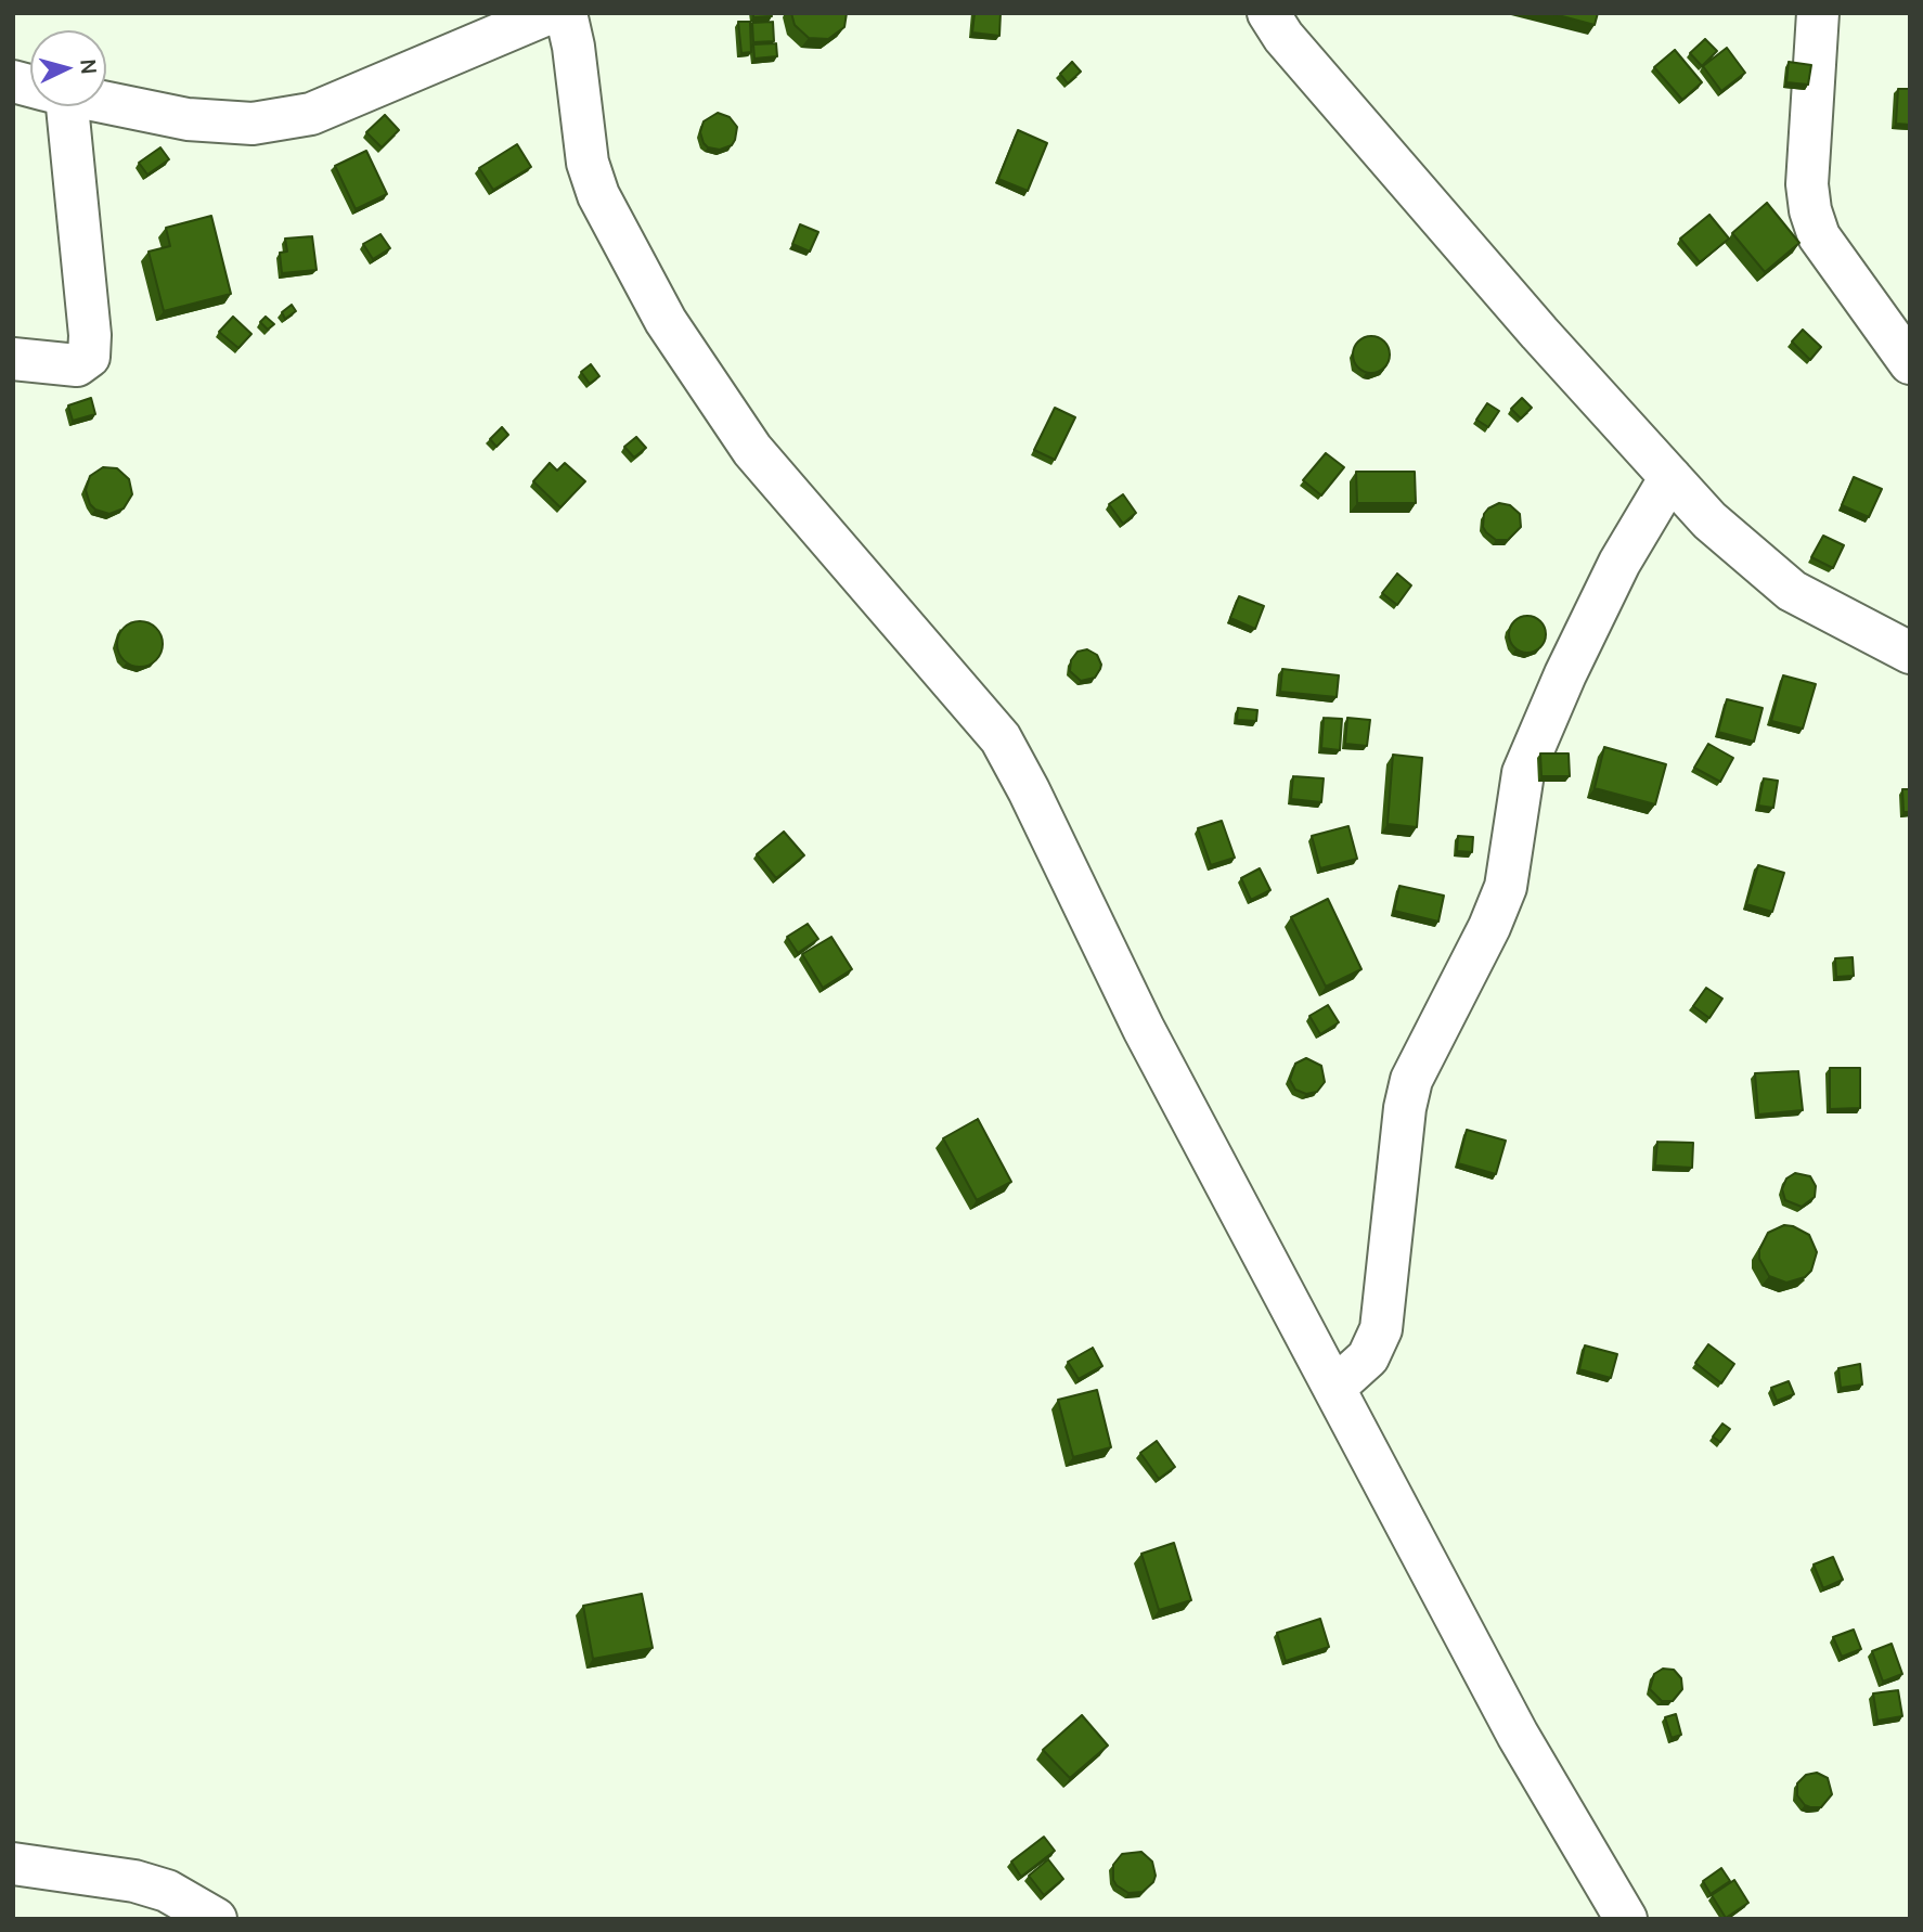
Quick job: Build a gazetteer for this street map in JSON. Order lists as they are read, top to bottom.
{
  "north": "right"
}
